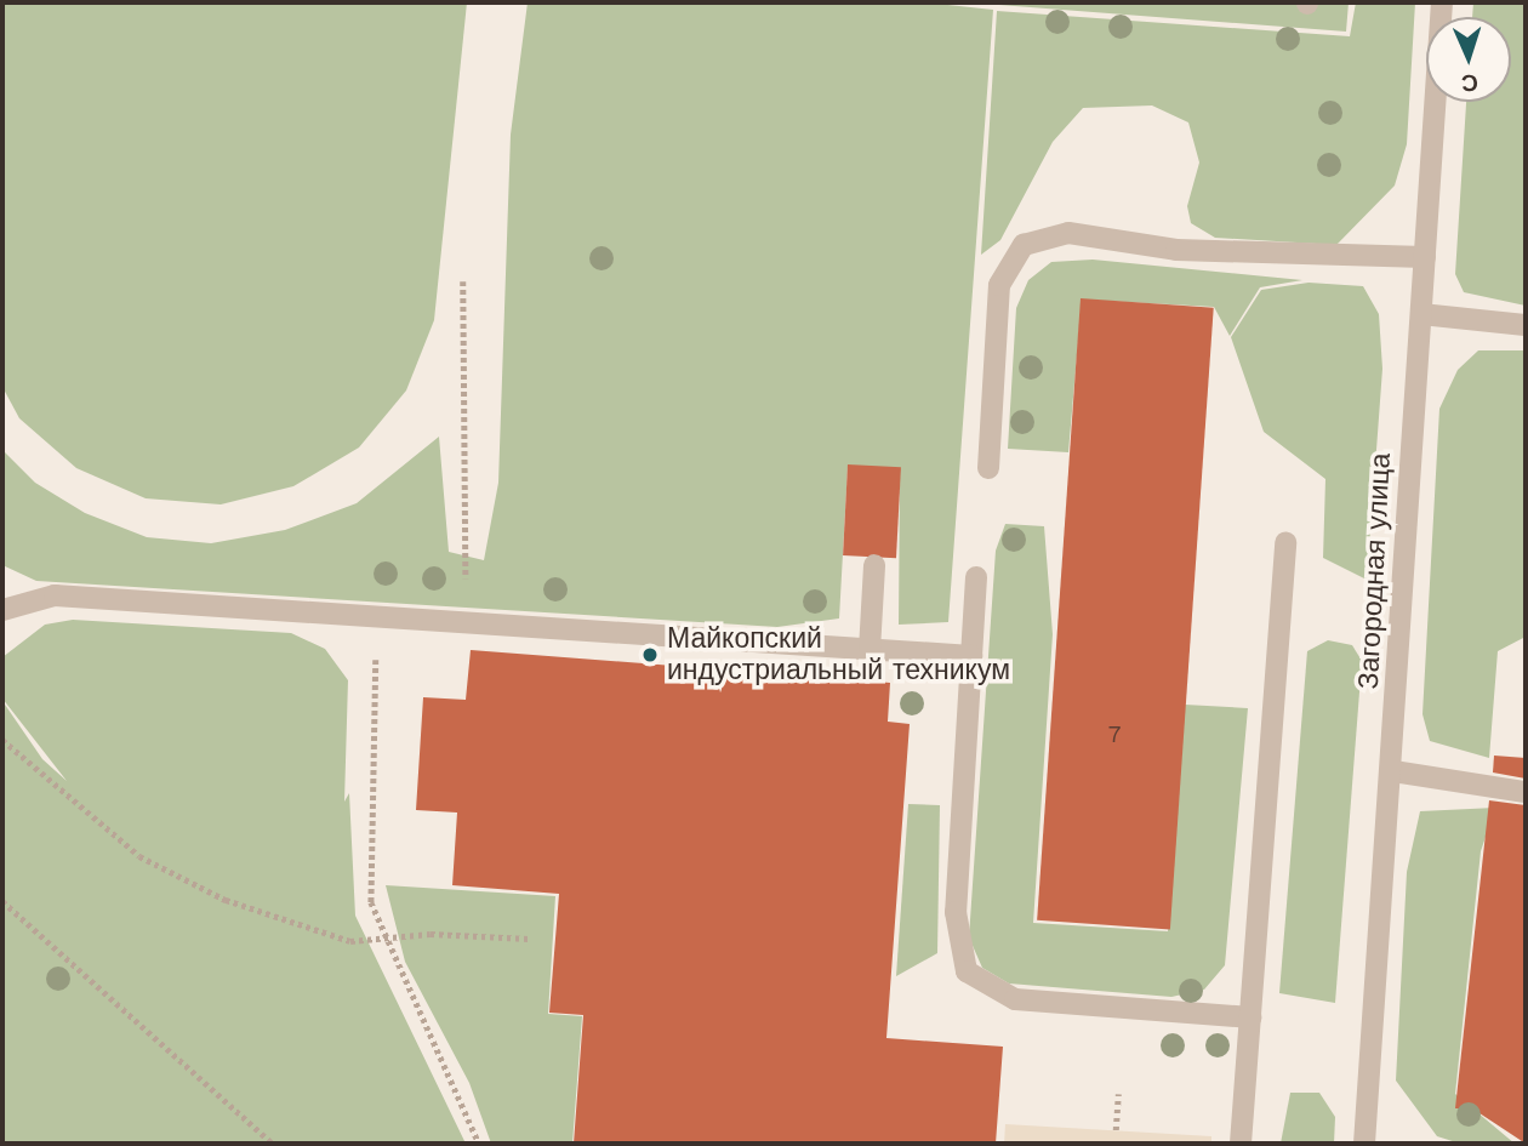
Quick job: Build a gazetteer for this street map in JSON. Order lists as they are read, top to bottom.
{
  "streets": {
    "street": ["Загородная улица"]
  },
  "places": ["Майкопский индустриальный техникум"],
  "house_numbers": ["7"],
  "north": "bottom"
}
